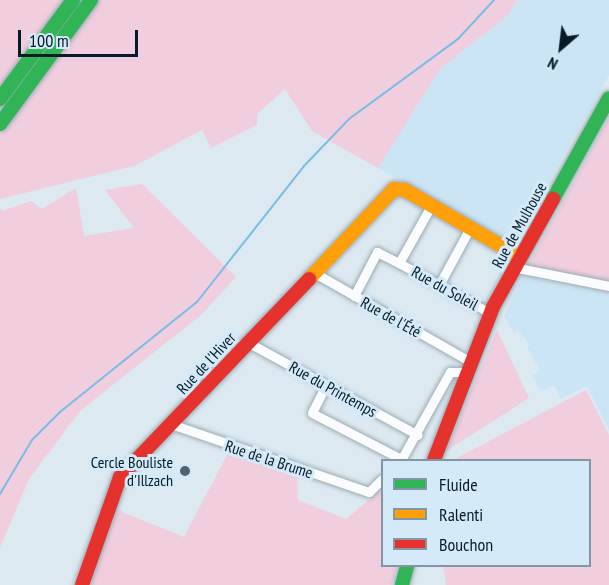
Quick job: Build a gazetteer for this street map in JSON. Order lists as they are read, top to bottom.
{
  "streets": {
    "main road": ["Rue de Mulhouse", "Rue de l'Hiver"],
    "street": [
      "Rue du Soleil",
      "Rue de l'Été",
      "Rue du Printemps",
      "Rue de la Brume"
    ]
  },
  "crossings": [
    ["Rue de Mulhouse", "Rue du Soleil"],
    ["Rue de Mulhouse", "Rue de l'Été"],
    ["Rue du Soleil", "Rue de l'Été"],
    ["Rue de l'Été", "Rue de l'Hiver"],
    ["Rue de l'Hiver", "Rue du Printemps"],
    ["Rue de l'Hiver", "Rue de la Brume"]
  ],
  "places": ["Cercle Bouliste d'Illzach"],
  "legend": ["Fluide", "Ralenti", "Bouchon"],
  "scale_bar": "100 m",
  "north": "bottom left"
}
